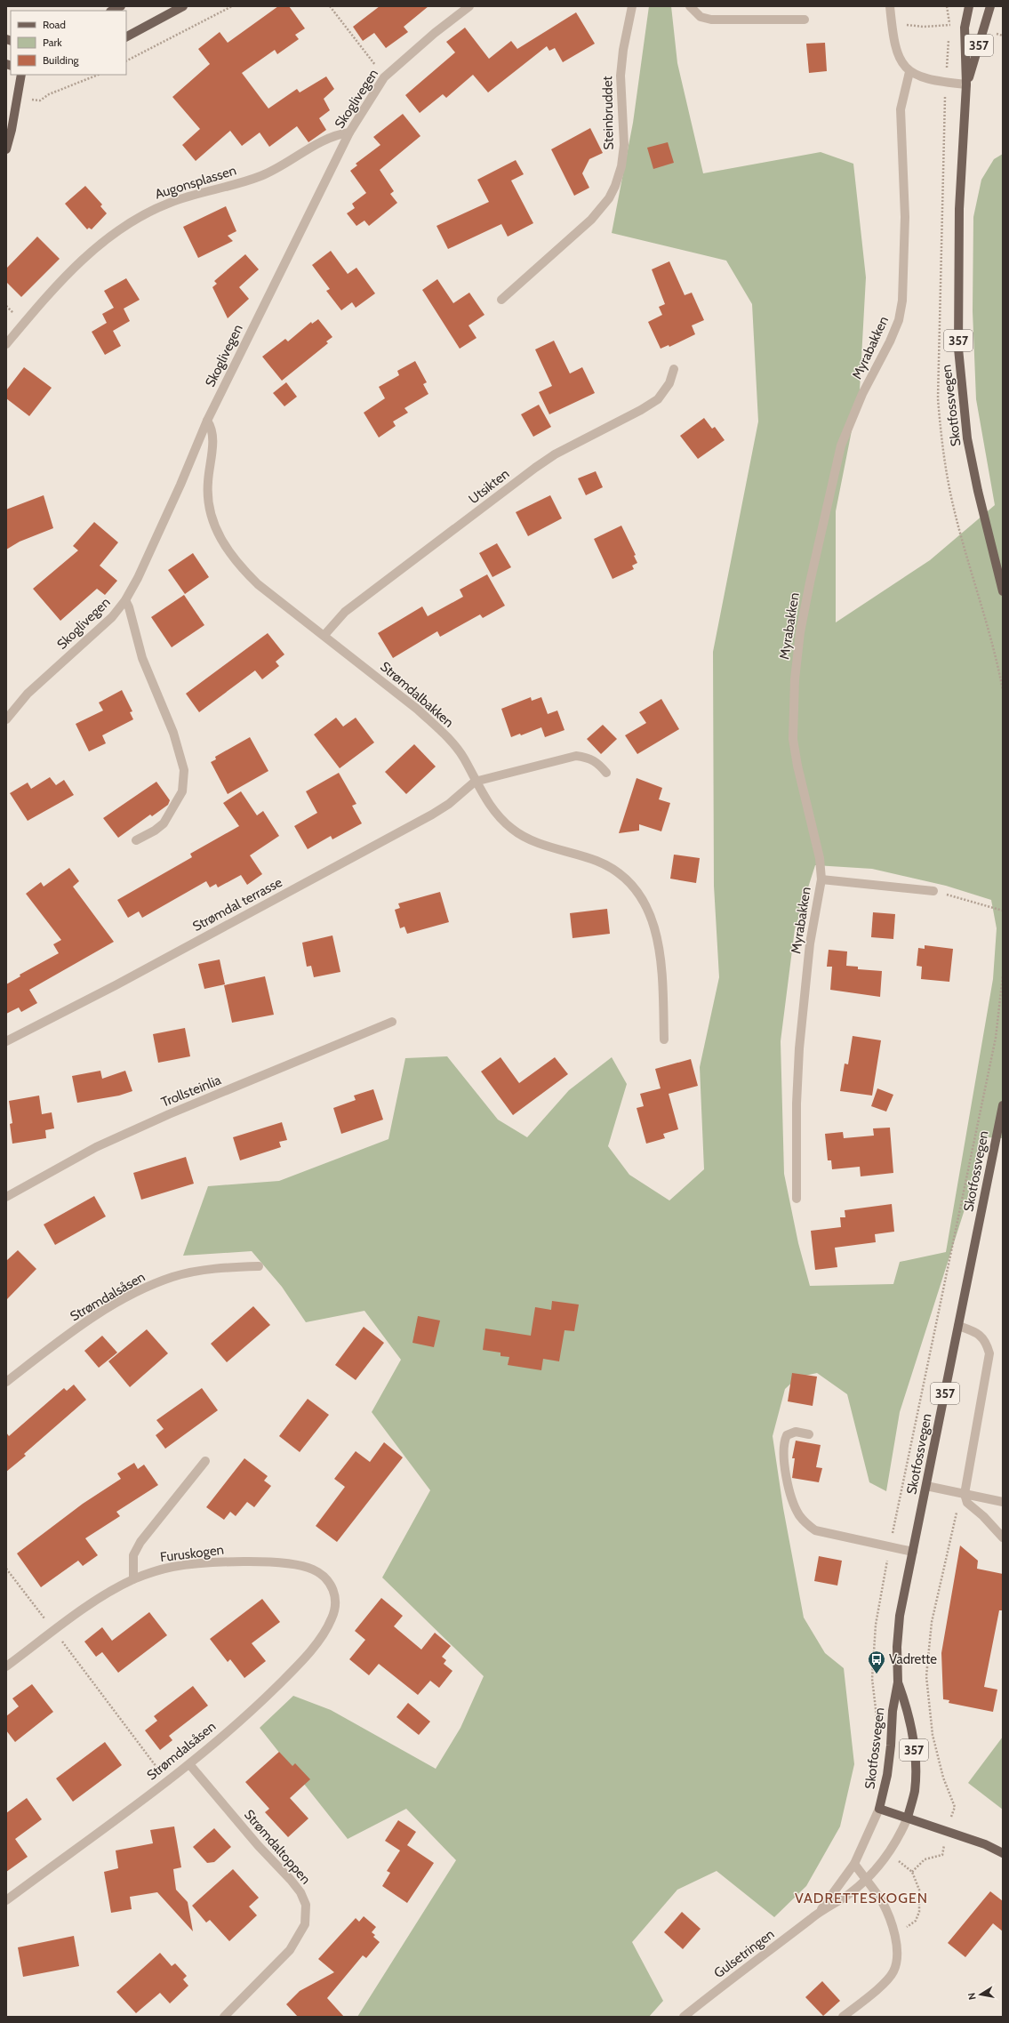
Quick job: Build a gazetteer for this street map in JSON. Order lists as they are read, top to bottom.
{
  "streets": {
    "main road": ["357", "Skotfossvegen"],
    "street": [
      "Skoglivegen",
      "Steinbruddet",
      "Augonsplassen",
      "Myrabakken",
      "Utsikten",
      "Strømdalbakken",
      "Strømdal terrasse",
      "Trollsteinlia",
      "Strømdalsåsen",
      "Furuskogen",
      "Strømdaltoppen",
      "Gulsetringen"
    ]
  },
  "crossings": [
    ["Skoglivegen", "Augonsplassen"],
    ["Skoglivegen", "Strømdalbakken"],
    ["Skotfossvegen", "Gulsetringen"],
    ["Utsikten", "Strømdalbakken"],
    ["Strømdalbakken", "Strømdal terrasse"],
    ["Strømdalsåsen", "Furuskogen"],
    ["Strømdalsåsen", "Strømdaltoppen"]
  ],
  "districts": ["VADRETTESKOGEN"],
  "places": {
    "bus stop": ["Vadrette"]
  },
  "legend": ["Road", "Park", "Building"],
  "north": "left"
}
